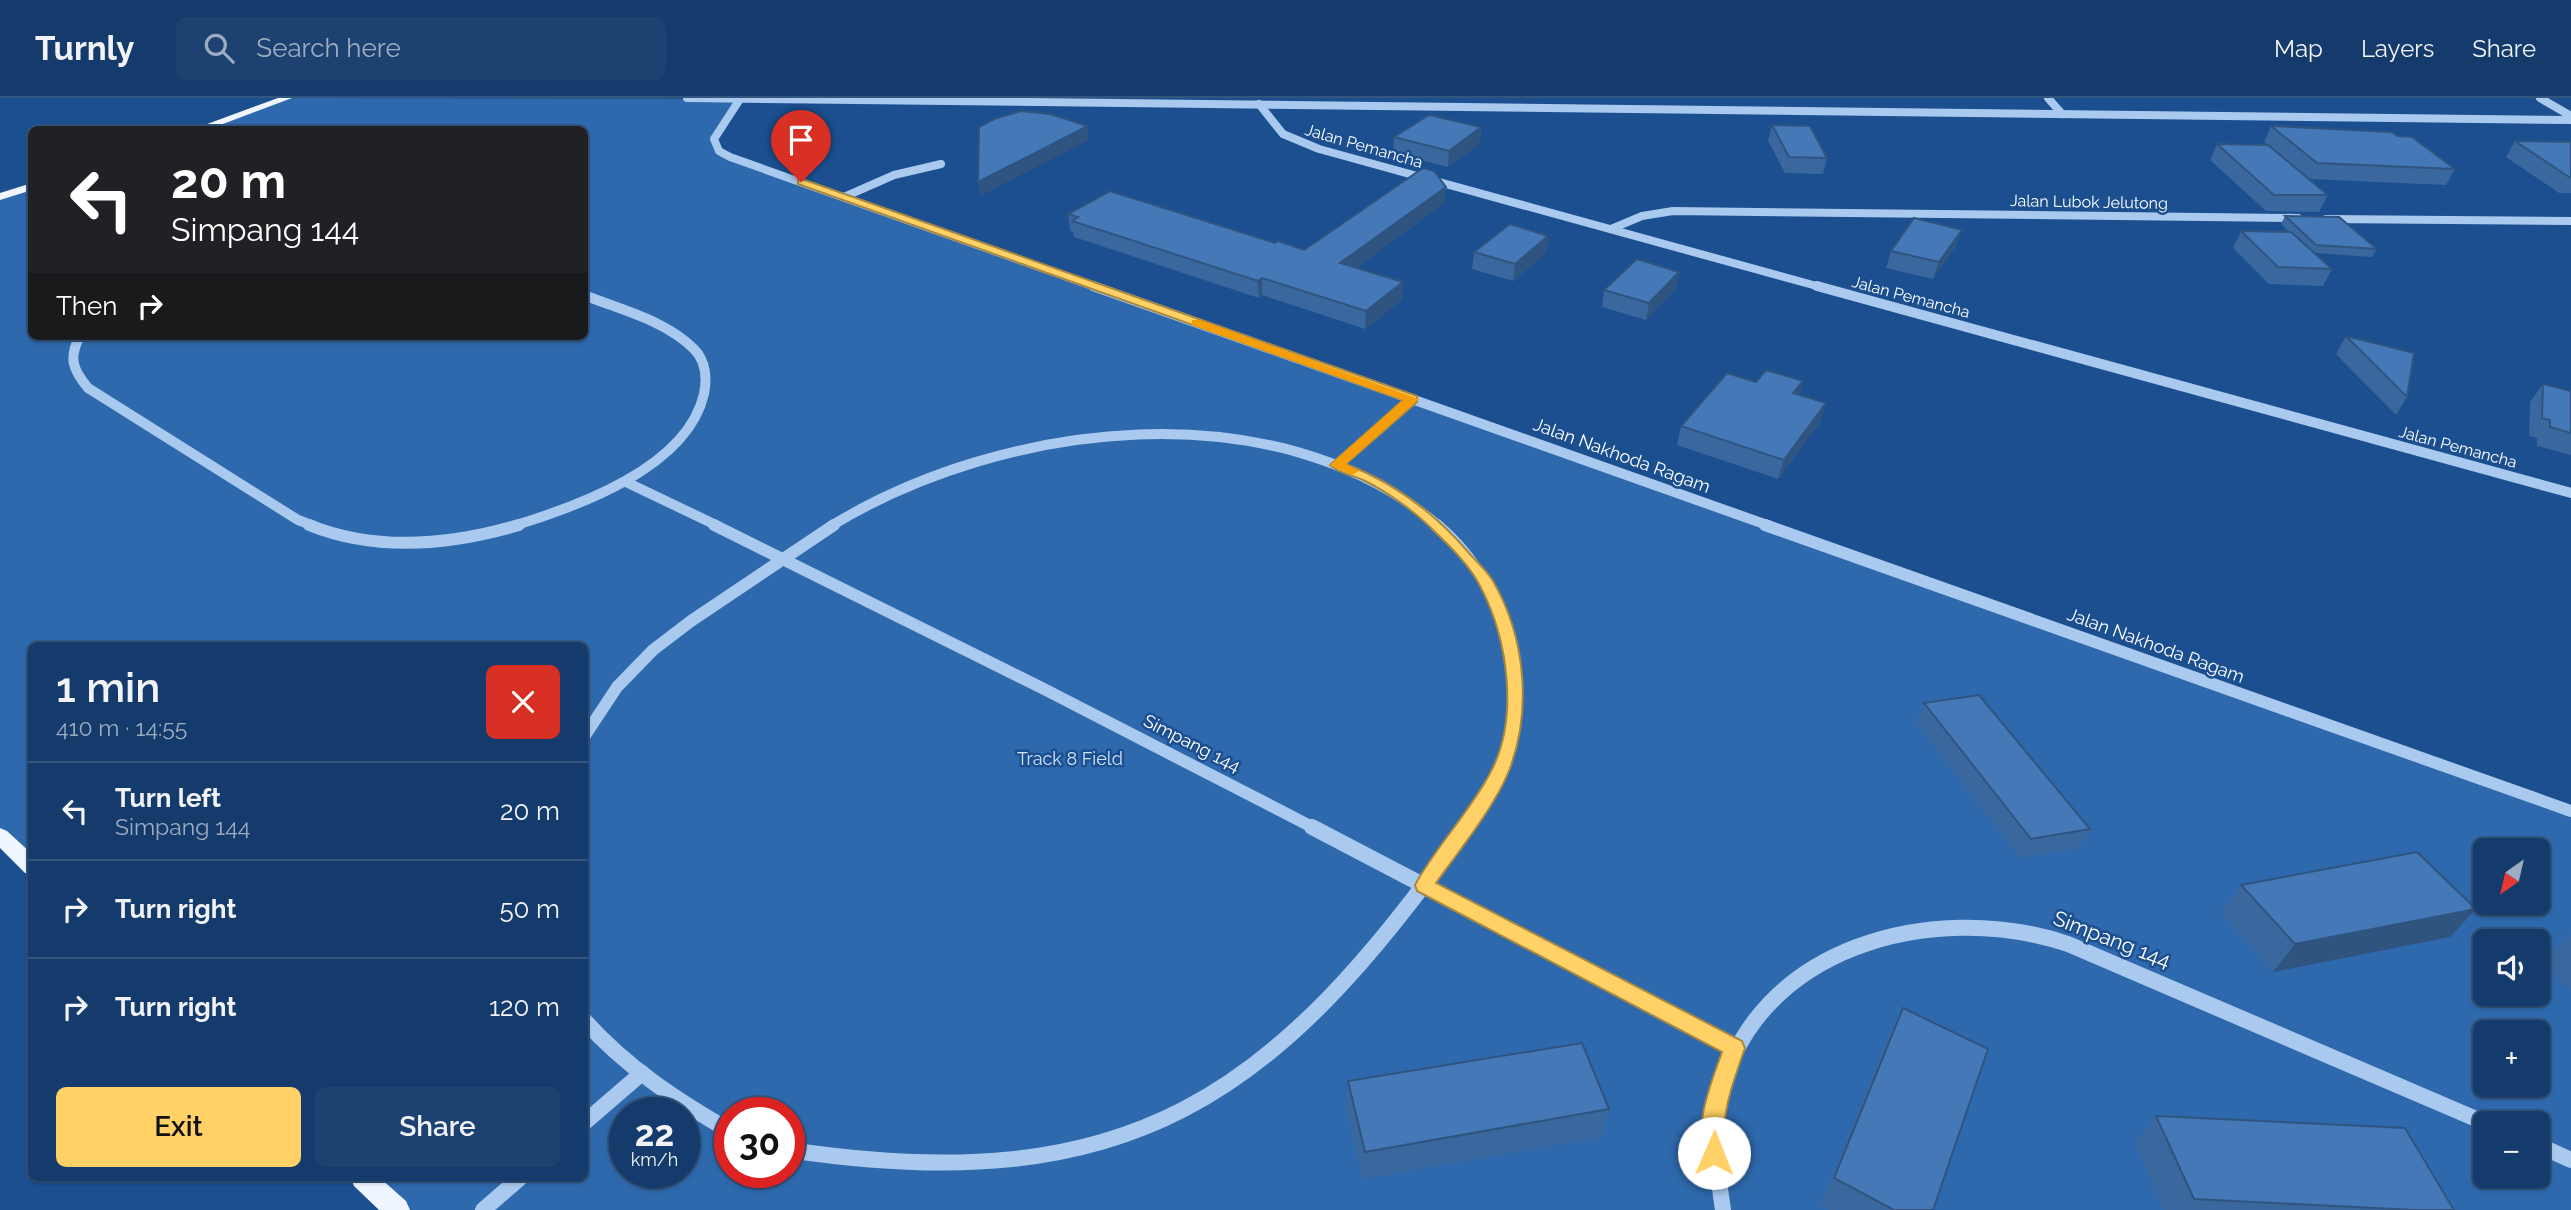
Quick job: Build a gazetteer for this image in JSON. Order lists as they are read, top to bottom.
{
  "streets": {
    "street": [
      "Jalan Pemancha",
      "Jalan Lubok Jelutong",
      "Jalan Nakhoda Ragam",
      "Simpang 144"
    ]
  },
  "crossings": [
    ["Jalan Pemancha", "Jalan Lubok Jelutong"]
  ],
  "parks": ["Track 8 Field"],
  "north": "bottom left",
  "page": {
    "header": "Turnly",
    "search": "Search here",
    "nav": ["Map", "Layers", "Share"],
    "turn": ["20 m", "Simpang 144"],
    "then": "Then",
    "heading": ["1 min", "410 m · 14:55"],
    "list": [
      {
        "name": "Turn left",
        "note": "Simpang 144",
        "value": "20 m"
      },
      {
        "name": "Turn right",
        "value": "50 m"
      },
      {
        "name": "Turn right",
        "value": "120 m"
      }
    ],
    "map_buttons": ["+", "−"],
    "buttons": ["Exit", "Share"],
    "speed": "22 km/h",
    "limit": "30"
  }
}
